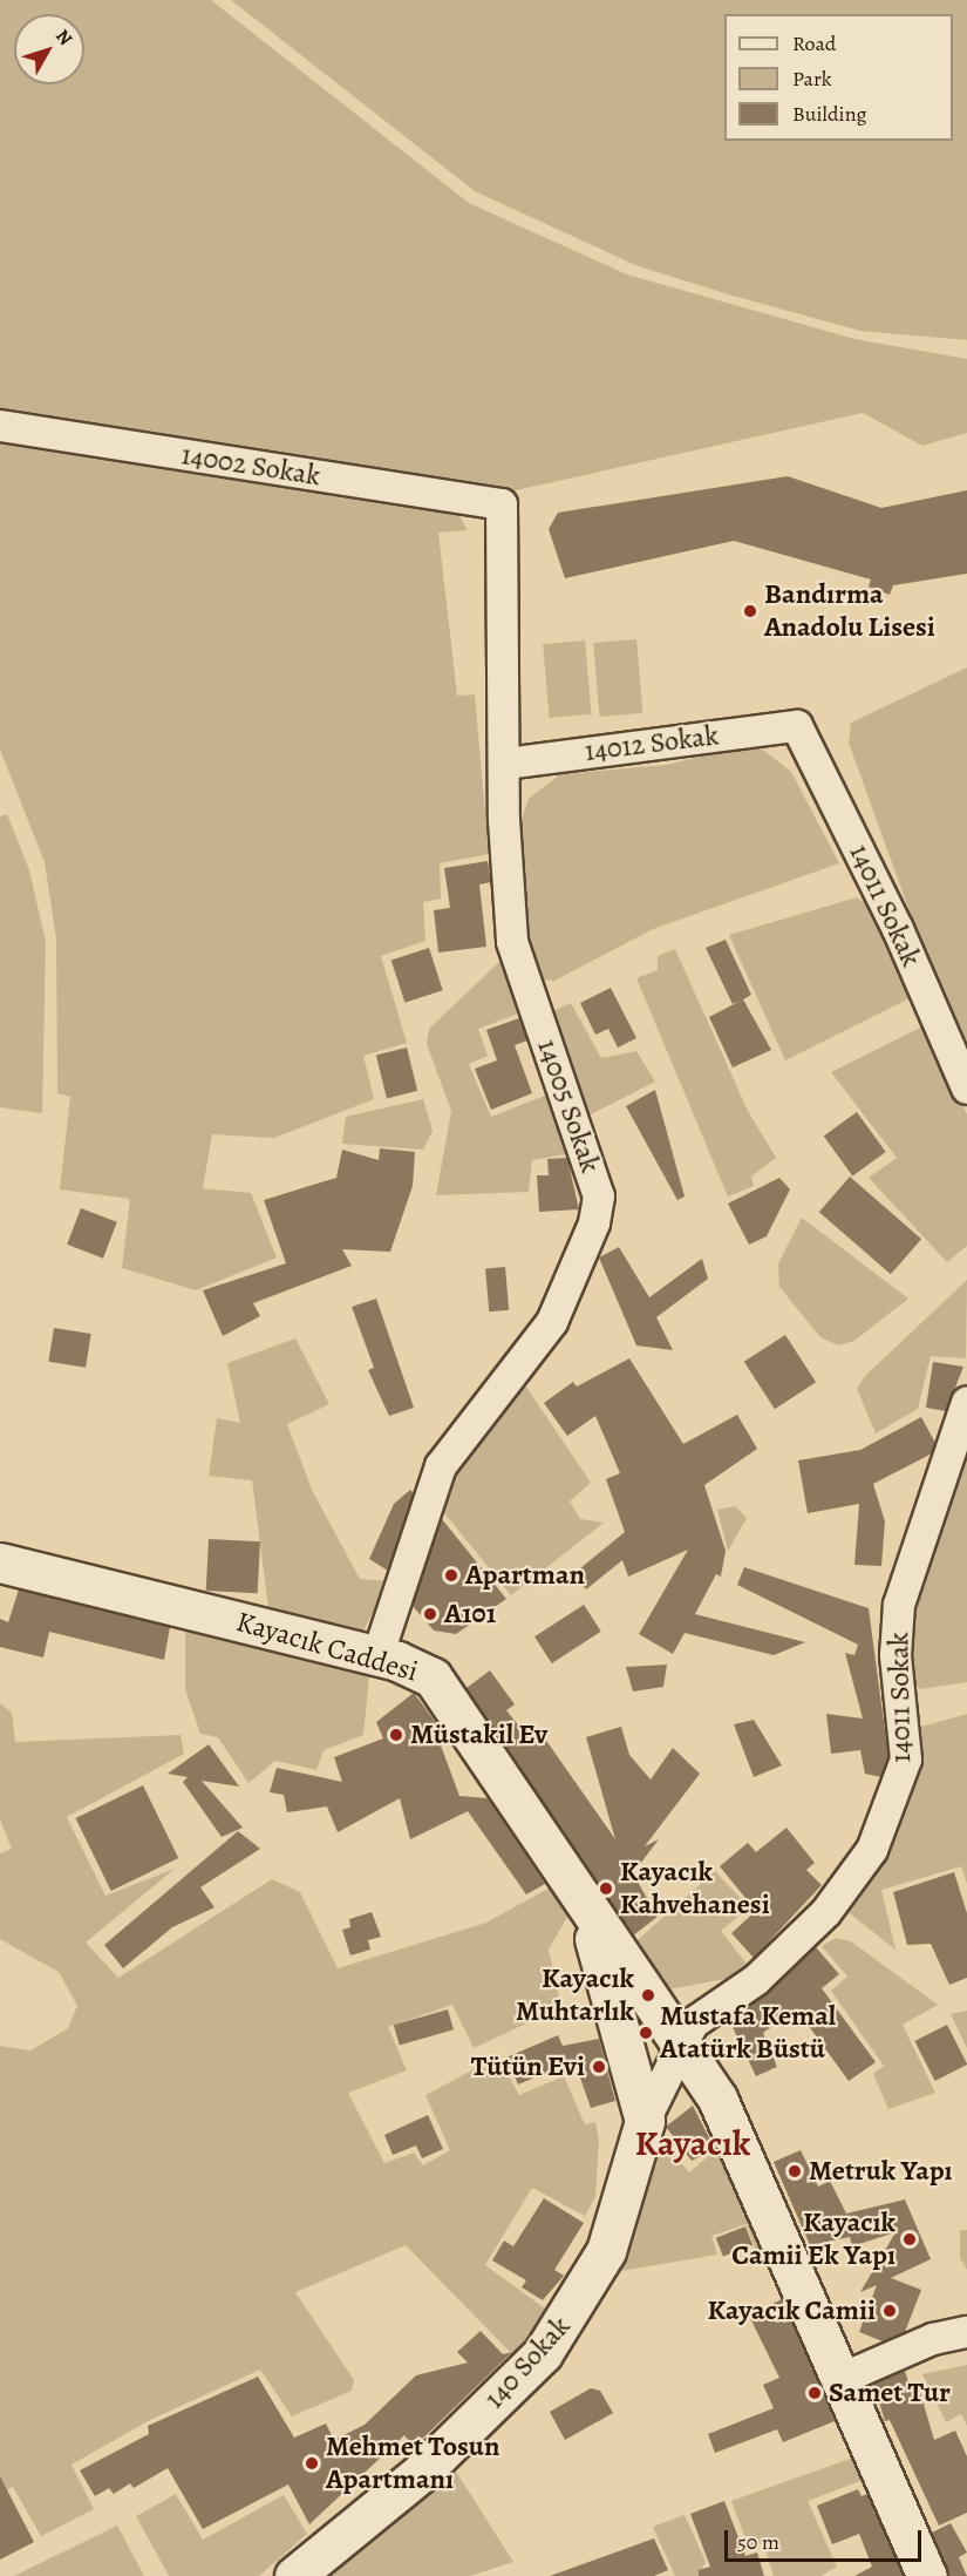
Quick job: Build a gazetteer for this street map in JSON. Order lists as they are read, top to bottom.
{
  "streets": {
    "main road": ["Kayacık Caddesi", "140 Sokak"],
    "street": [
      "14002 Sokak",
      "14012 Sokak",
      "14011 Sokak",
      "14005 Sokak"
    ]
  },
  "crossings": [
    ["14002 Sokak", "14005 Sokak"],
    ["14012 Sokak", "14011 Sokak"],
    ["14012 Sokak", "14005 Sokak"],
    ["14011 Sokak", "Kayacık Caddesi"],
    ["14011 Sokak", "140 Sokak"],
    ["14005 Sokak", "Kayacık Caddesi"],
    ["Kayacık Caddesi", "140 Sokak"]
  ],
  "districts": ["Kayacık"],
  "places": [
    "Bandırma Anadolu Lisesi",
    "Apartman",
    "A101",
    "Müstakil Ev",
    "Kayacık Kahvehanesi",
    "Kayacık Muhtarlık",
    "Mustafa Kemal Atatürk Büstü",
    "Tütün Evi",
    "Metruk Yapı",
    "Kayacık Camii Ek Yapı",
    "Kayacık Camii",
    "Samet Tur",
    "Mehmet Tosun Apartmanı"
  ],
  "legend": ["Road", "Park", "Building"],
  "scale_bar": "50 m",
  "north": "top right"
}
